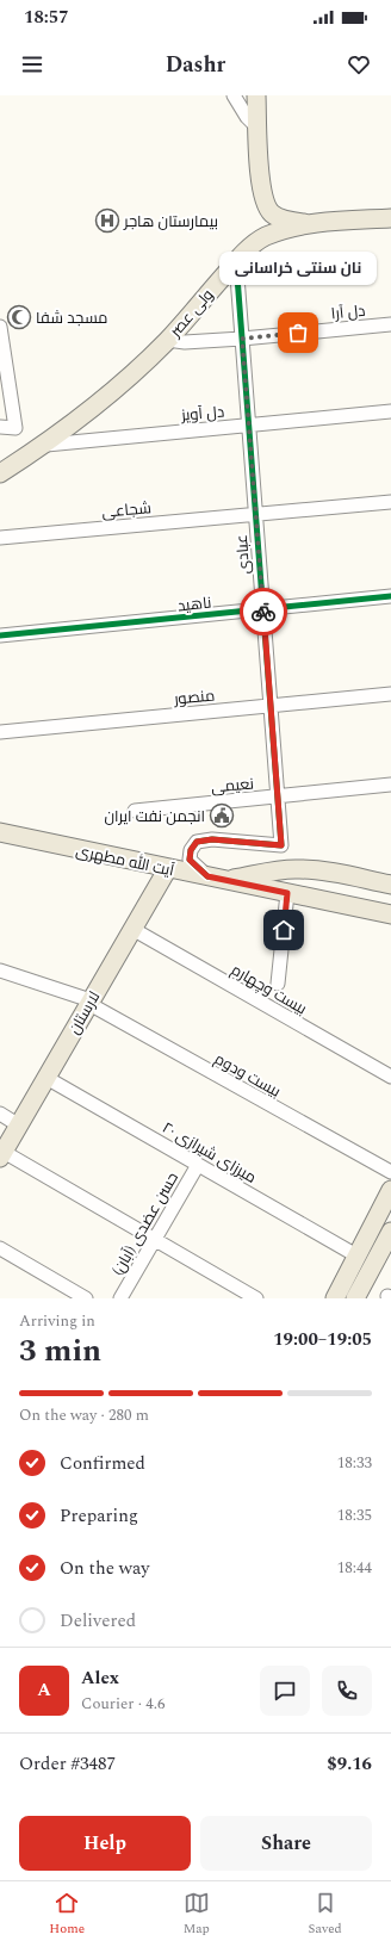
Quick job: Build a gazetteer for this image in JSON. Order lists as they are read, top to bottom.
{
  "streets": {
    "main road": ["ولی عصر", "آیت الله مطهری", "لارستان"],
    "street": [
      "دل آرا",
      "دل آویز",
      "شجاعی",
      "عبادی",
      "ناهید",
      "منصور",
      "نعیمی",
      "بیست وچهارم",
      "بیست ودوم",
      "میرزای شیرازی ۲۰",
      "حسن عضدی (آبان)"
    ]
  },
  "crossings": [
    ["دل آرا", "ولی عصر"],
    ["دل آرا", "عبادی"],
    ["ولی عصر", "دل آویز"],
    ["ولی عصر", "عبادی"],
    ["دل آویز", "عبادی"],
    ["شجاعی", "عبادی"],
    ["عبادی", "ناهید"],
    ["عبادی", "منصور"],
    ["عبادی", "نعیمی"],
    ["عبادی", "آیت الله مطهری"],
    ["آیت الله مطهری", "لارستان"],
    ["بیست وچهارم", "لارستان"],
    ["لارستان", "بیست ودوم"],
    ["لارستان", "میرزای شیرازی ۲۰"],
    ["میرزای شیرازی ۲۰", "حسن عضدی (آبان)"]
  ],
  "places": {
    "hospital": ["بیمارستان هاجر"],
    "mosque": ["مسجد شفا"],
    "other": ["نان سنتی خراسانی"],
    "public building": ["انجمن نفت ایران"]
  },
  "page": {
    "status": "18:57",
    "header": "Dashr",
    "bubble": "نان سنتی خراسانی",
    "heading": ["3 min", "Arriving in", "19:00–19:05"],
    "panel": [
      "Alex",
      "Courier · 4.6",
      "Order #3487",
      "$9.16"
    ],
    "bar": "On the way · 280 m",
    "list": [
      ["Confirmed", "18:33"],
      ["Preparing", "18:35"],
      ["On the way", "18:44"],
      "Delivered"
    ],
    "round": "A",
    "buttons": ["Help", "Share"],
    "tabs": ["Home", "Map", "Saved"]
  }
}
